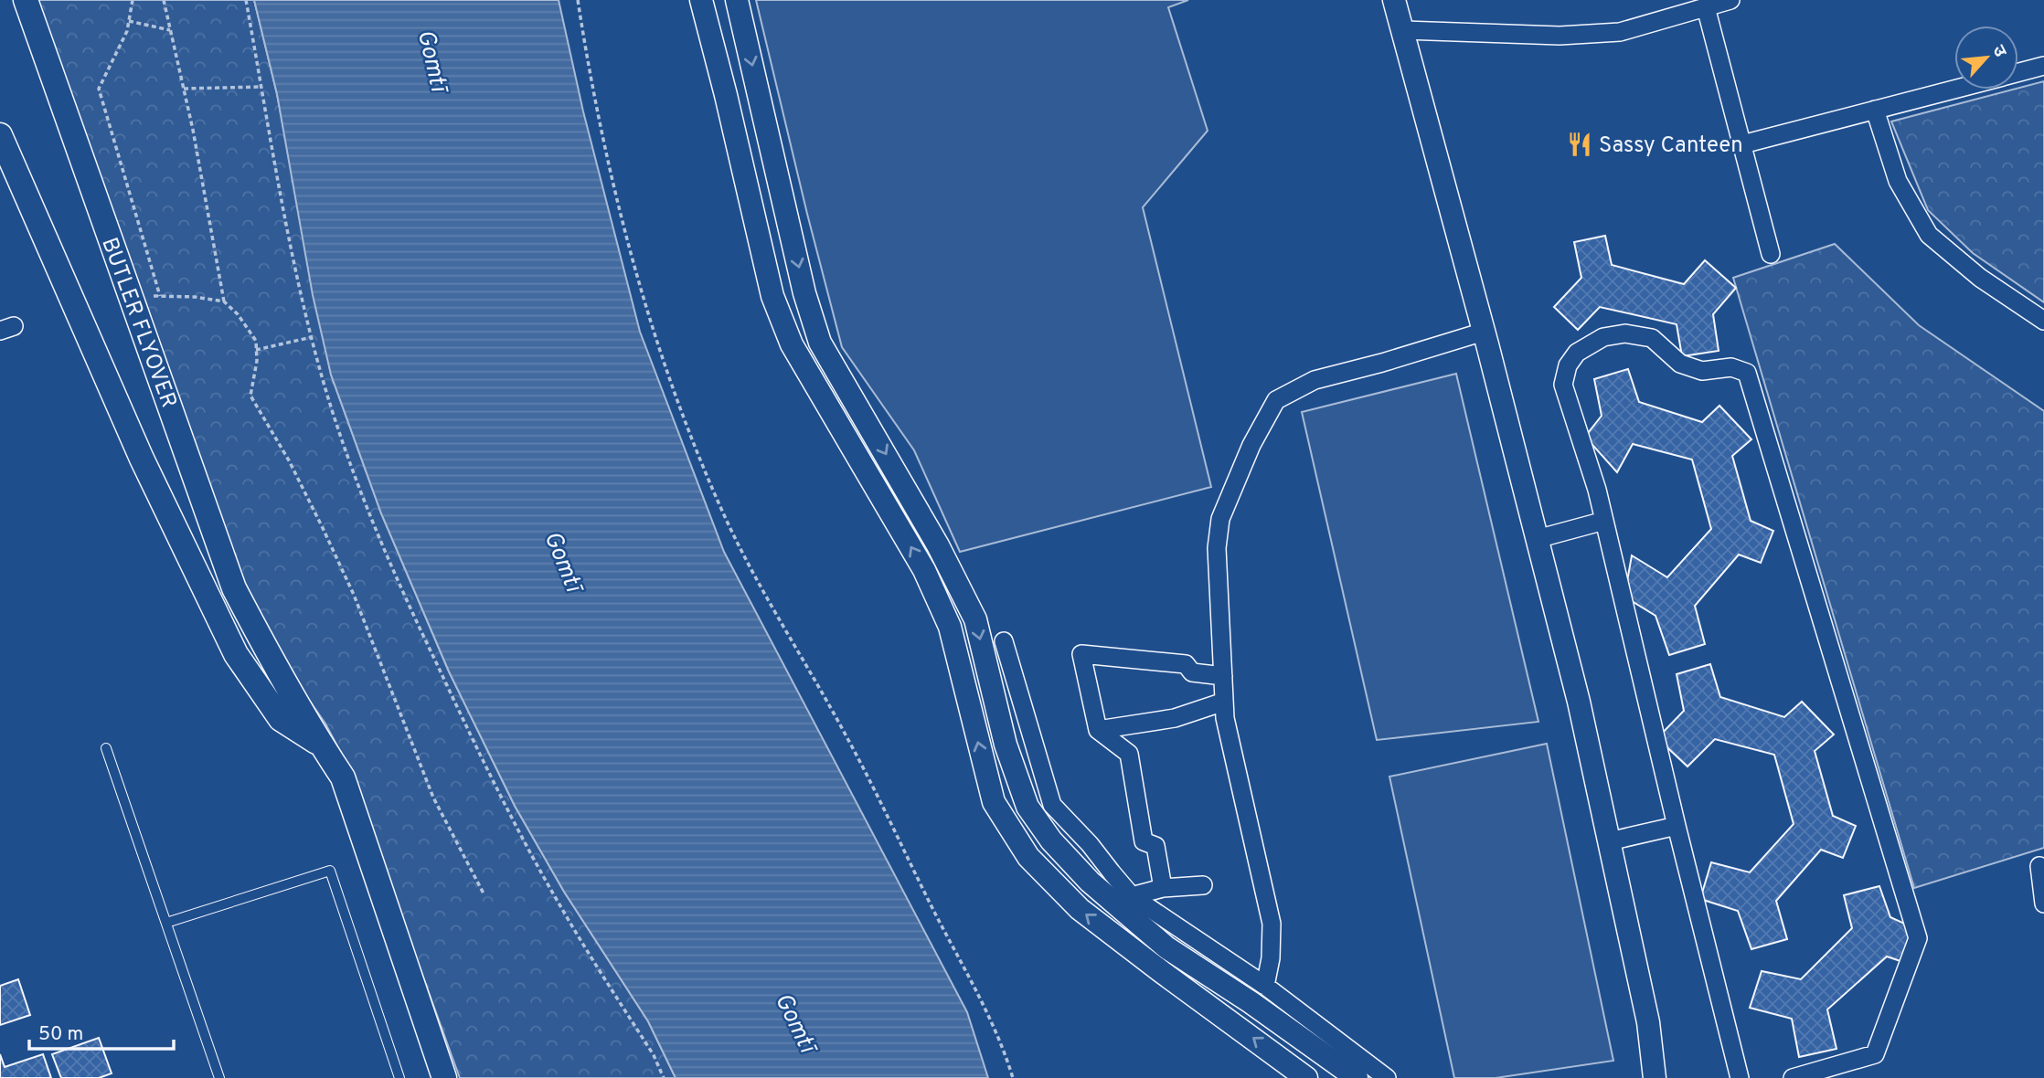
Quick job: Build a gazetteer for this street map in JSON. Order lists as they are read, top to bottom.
{
  "streets": {
    "main road": ["BUTLER FLYOVER"]
  },
  "water": ["Gomtī"],
  "places": {
    "restaurant": ["Sassy Canteen"]
  },
  "scale_bar": "50 m",
  "north": "top right"
}
